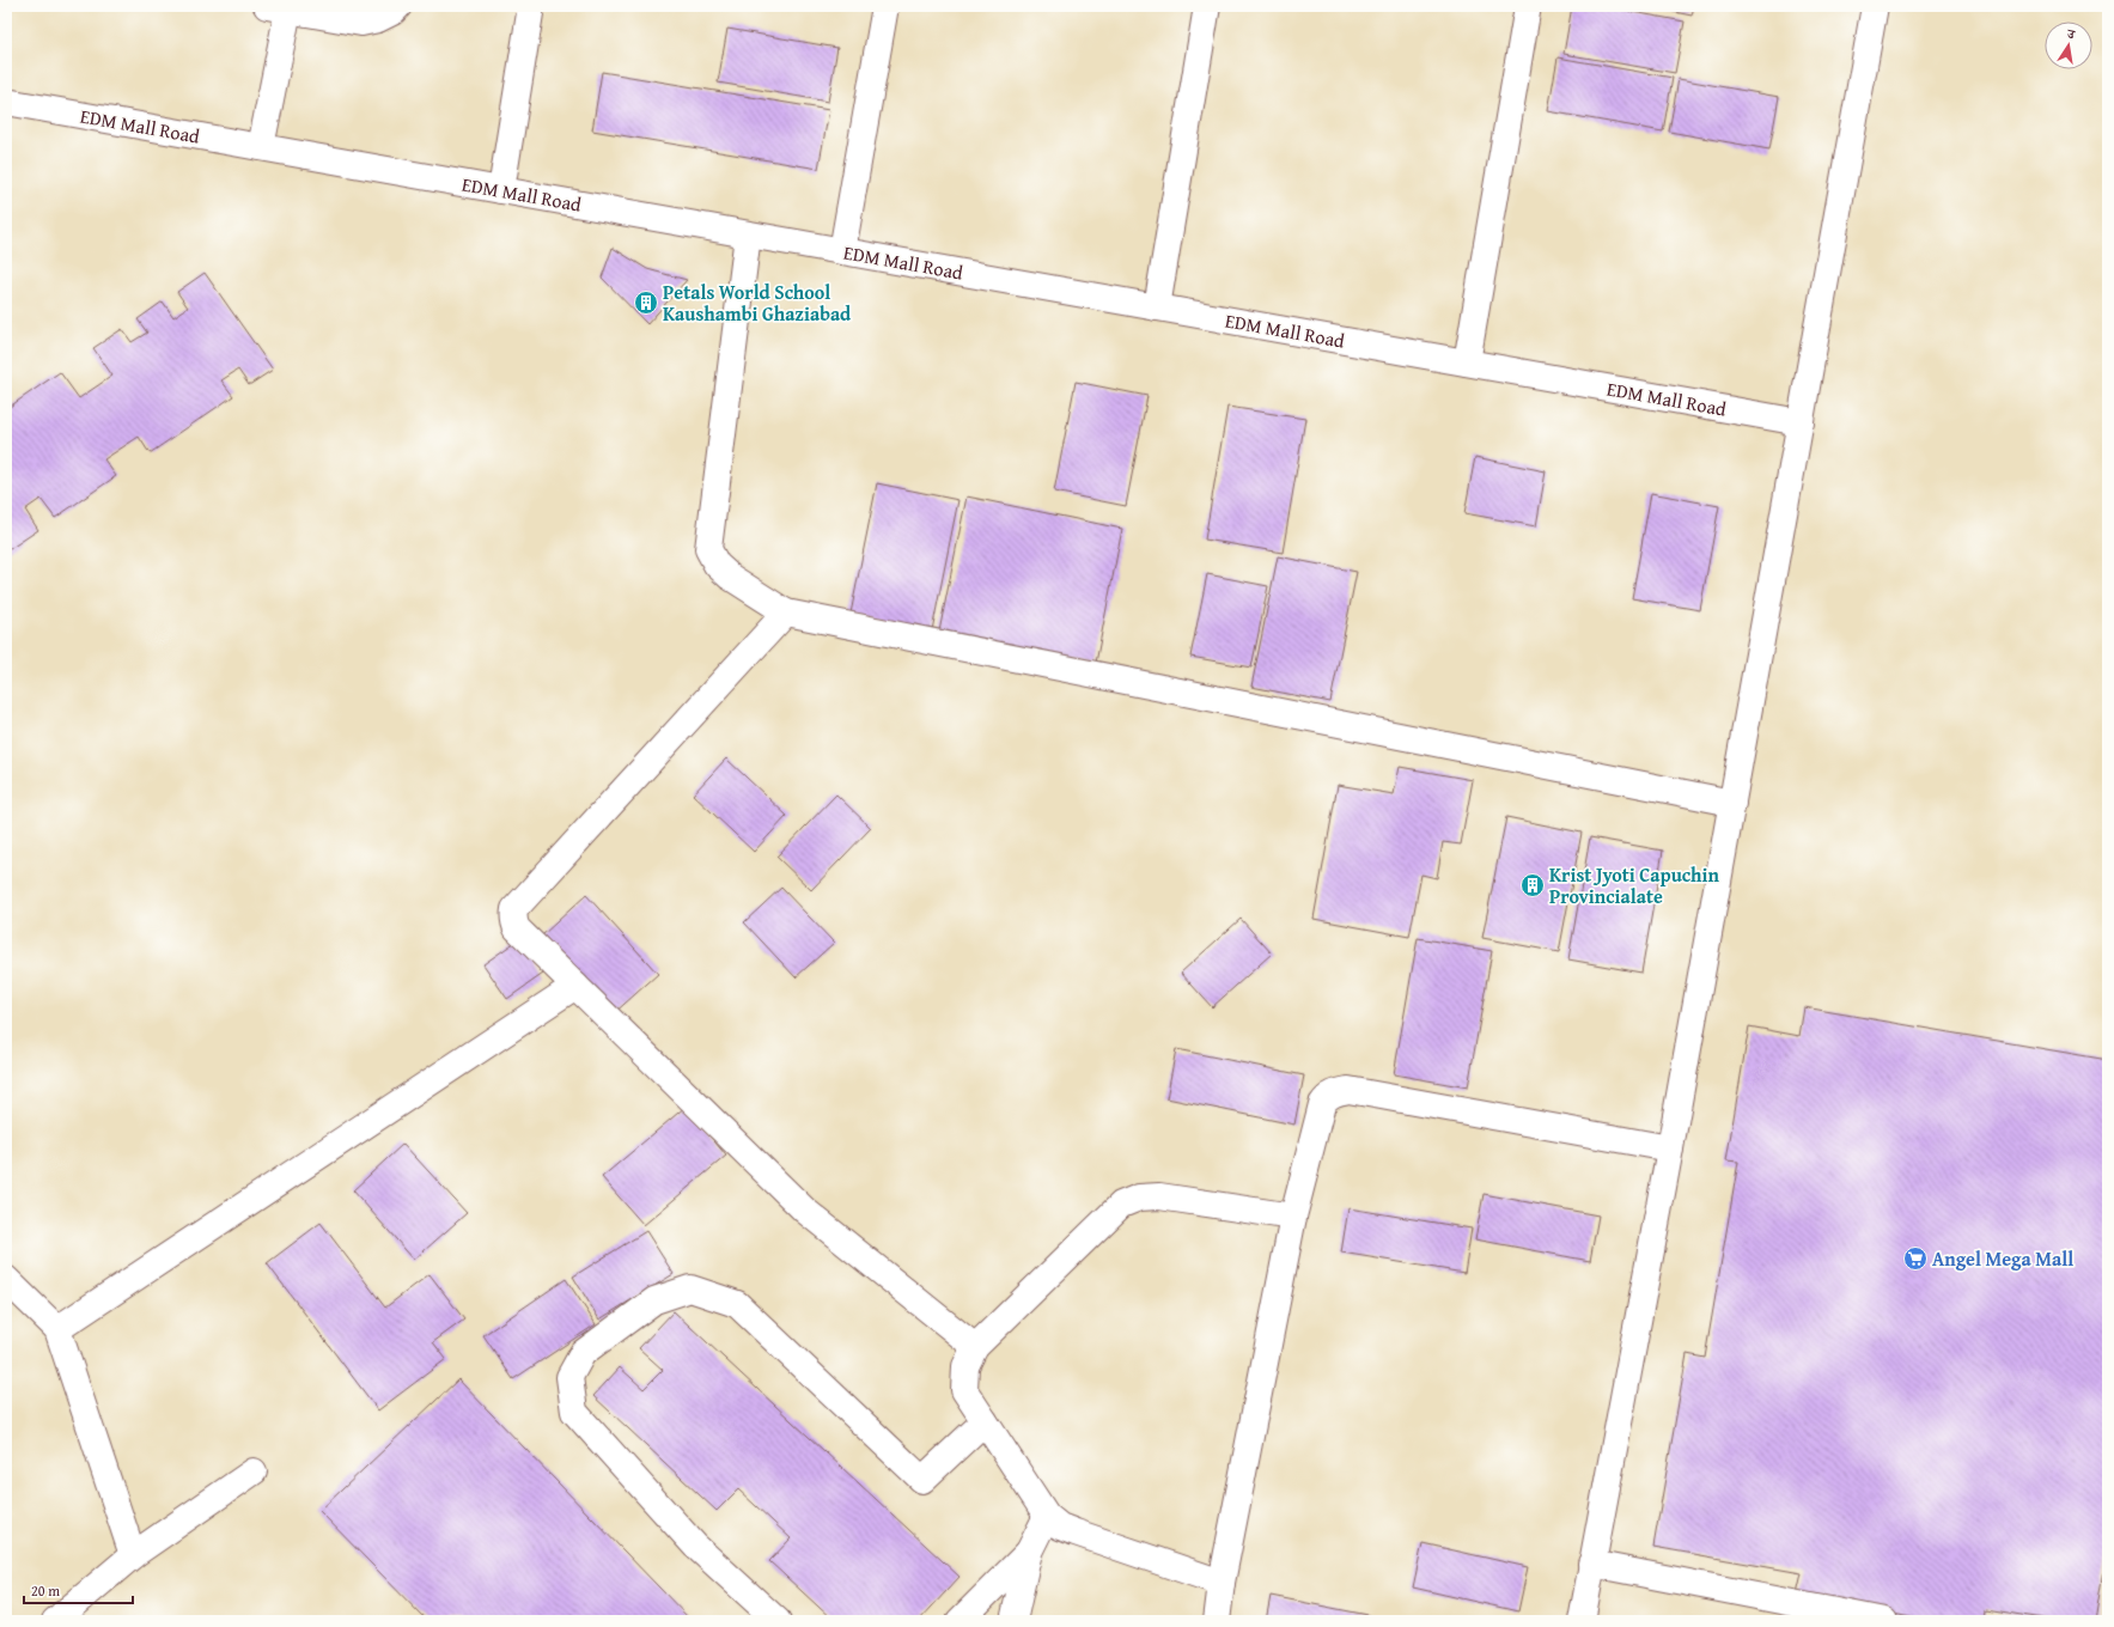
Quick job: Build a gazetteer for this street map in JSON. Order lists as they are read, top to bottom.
{
  "streets": {
    "street": ["EDM Mall Road"]
  },
  "places": {
    "building": ["Petals World School Kaushambi Ghaziabad", "Krist Jyoti Capuchin Provincialate"],
    "supermarket": ["Angel Mega Mall"]
  },
  "scale_bar": "20 m",
  "north": "top"
}
